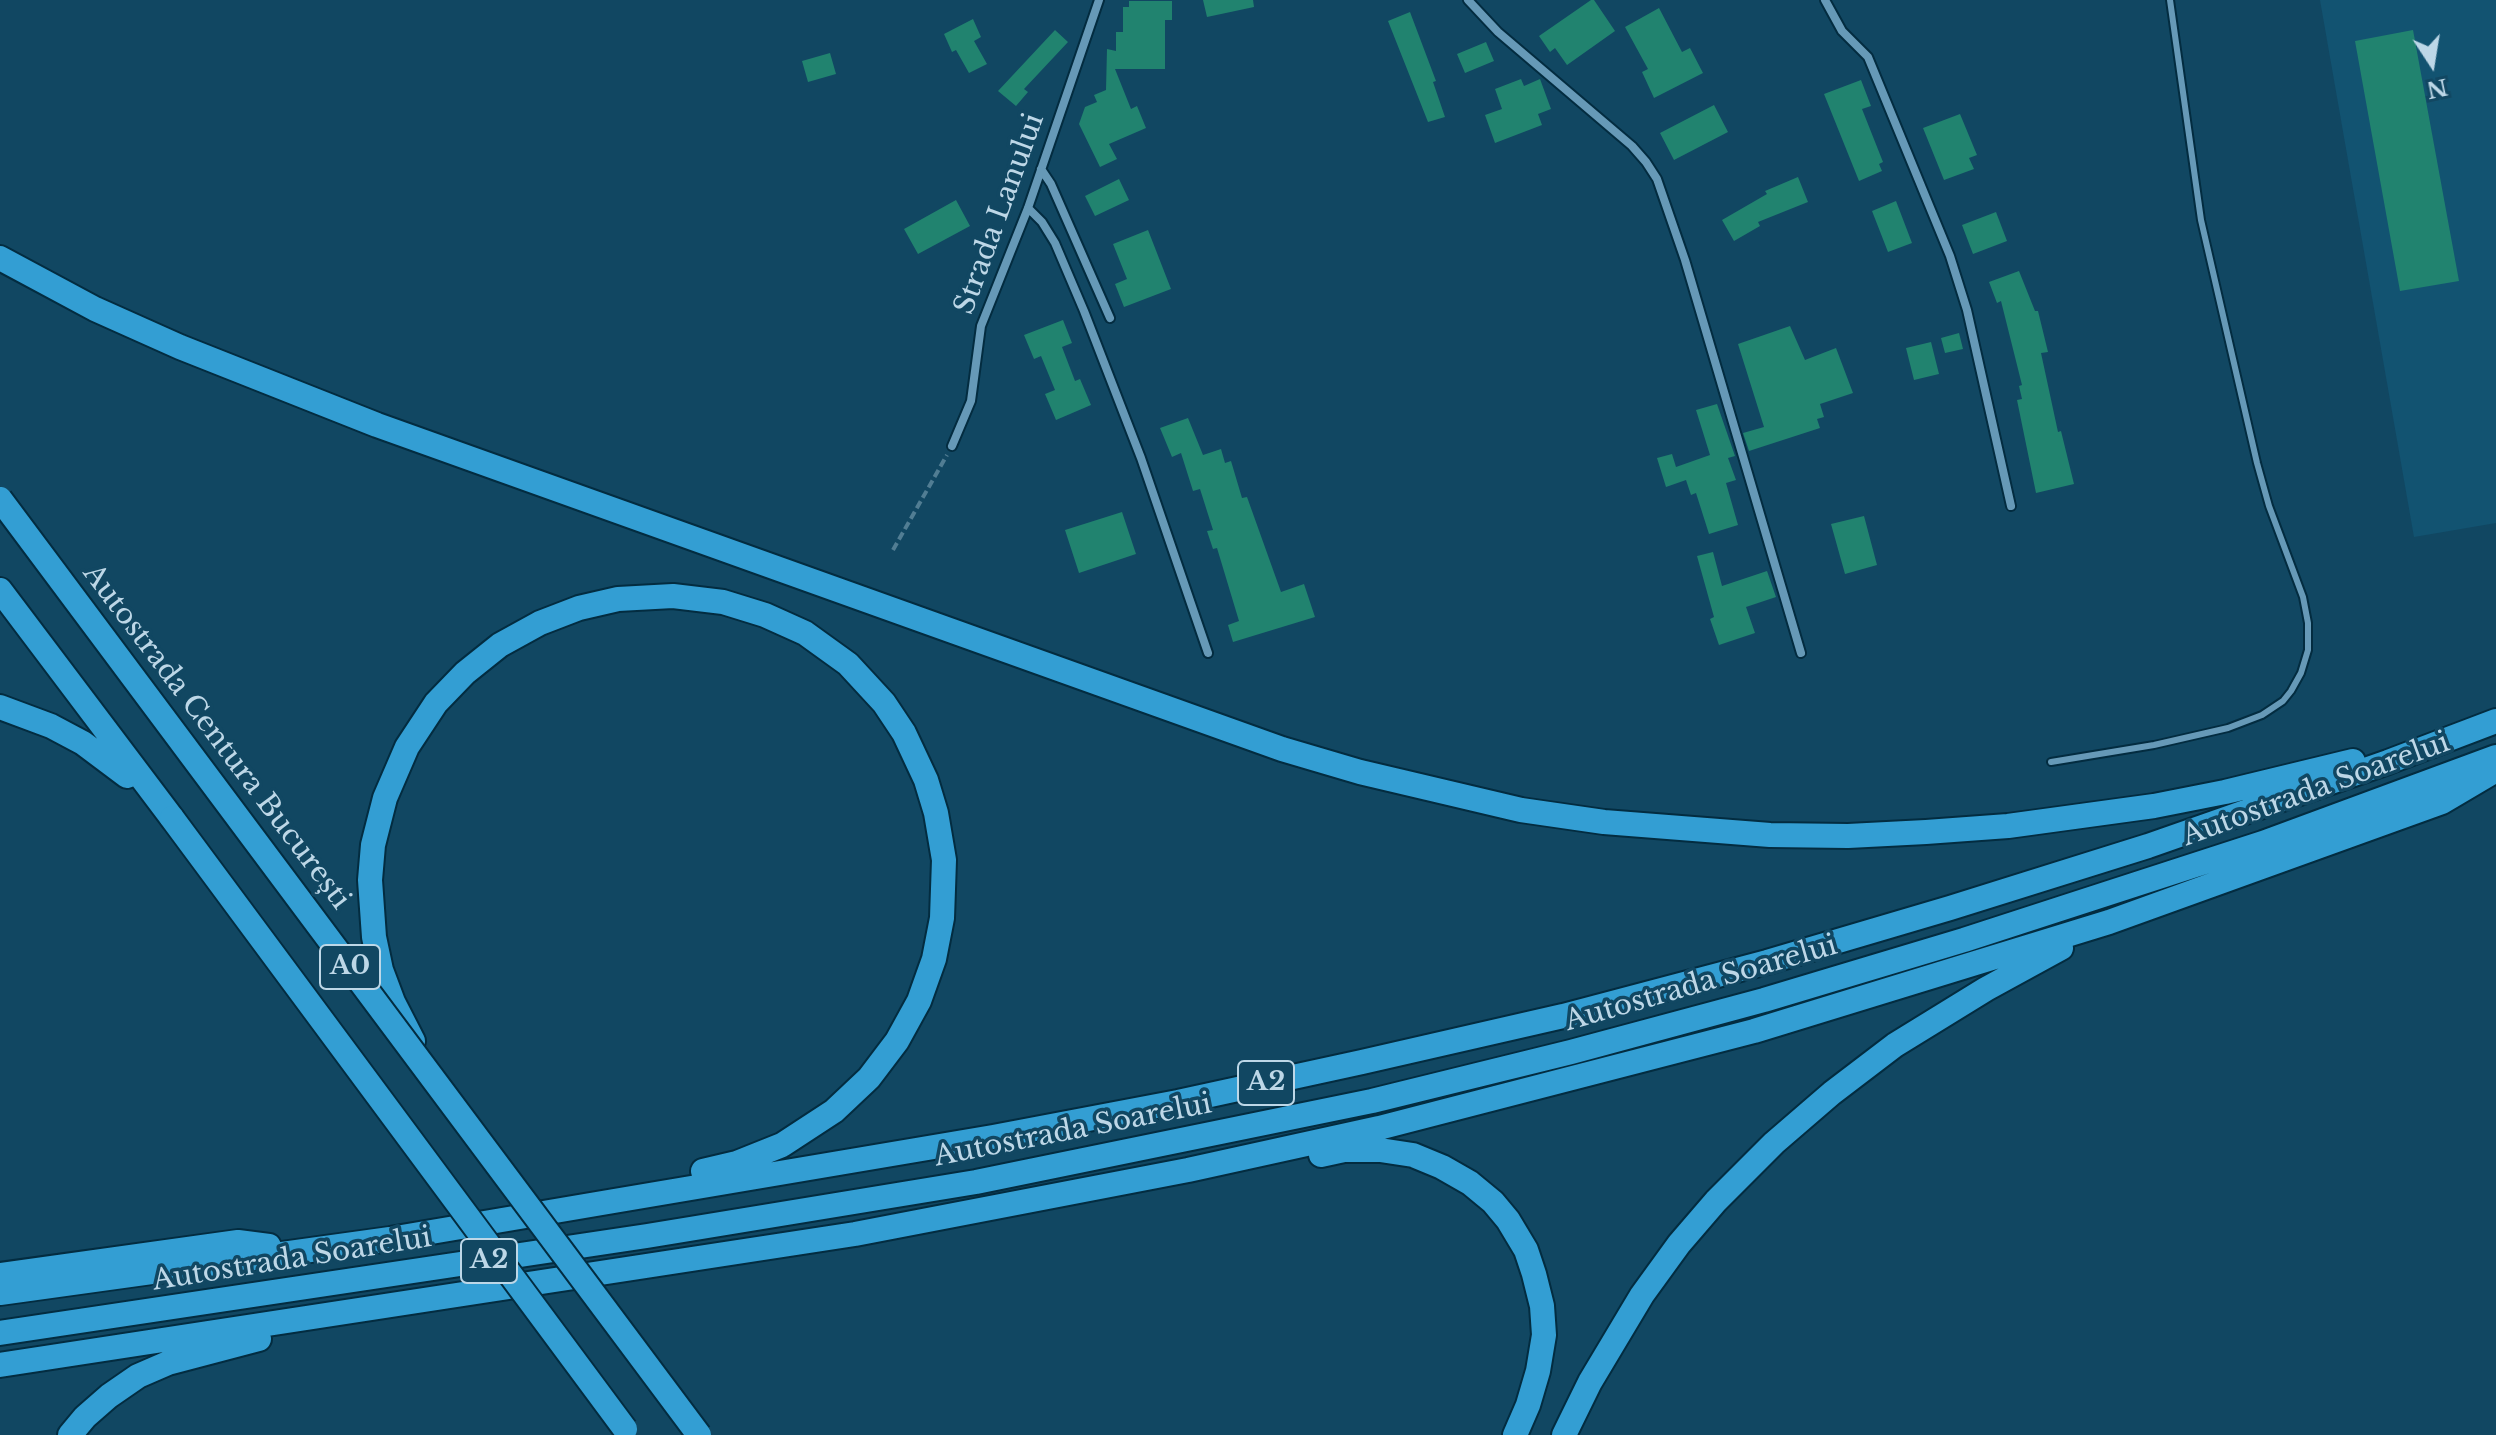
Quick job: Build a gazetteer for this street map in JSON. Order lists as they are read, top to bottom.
{
  "streets": {
    "highway": [
      "Autostrada Centura București",
      "Autostrada Soarelui",
      "A0",
      "A2"
    ],
    "street": ["Strada Lanului"]
  },
  "north": "bottom"
}
